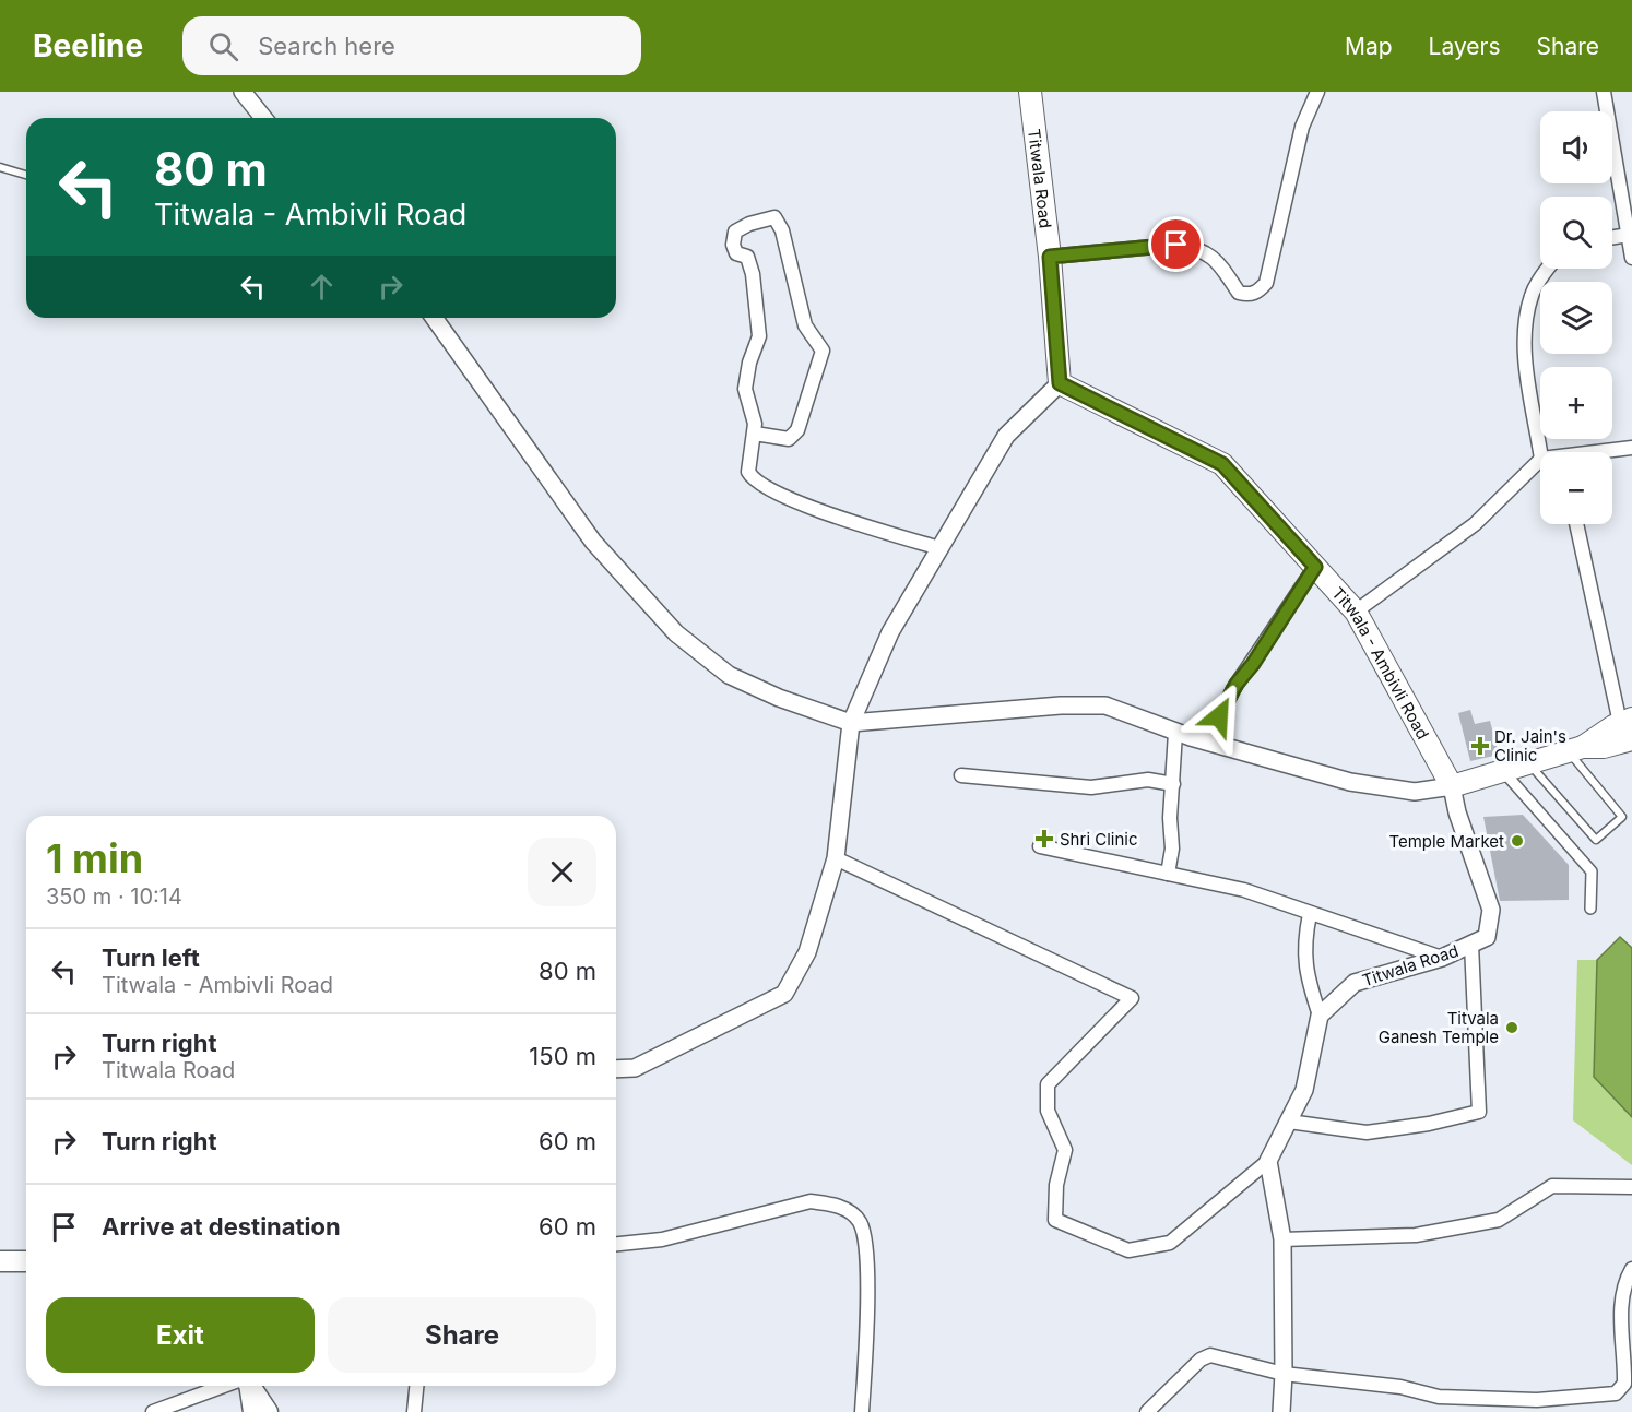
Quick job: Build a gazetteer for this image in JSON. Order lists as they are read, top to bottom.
{
  "streets": {
    "main road": ["Titwala Road", "Titwala - Ambivli Road"]
  },
  "crossings": [
    ["Titwala Road", "Titwala - Ambivli Road"]
  ],
  "places": {
    "health": ["Dr. Jain's Clinic", "Shri Clinic"],
    "other": ["Temple Market", "Titvala Ganesh Temple"]
  },
  "page": {
    "header": "Beeline",
    "search": "Search here",
    "nav": ["Map", "Layers", "Share"],
    "map_buttons": ["+", "−"],
    "turn": ["80 m", "Titwala - Ambivli Road"],
    "heading": ["1 min", "350 m · 10:14"],
    "list": [
      {
        "name": "Turn left",
        "note": "Titwala - Ambivli Road",
        "value": "80 m"
      },
      {
        "name": "Turn right",
        "note": "Titwala Road",
        "value": "150 m"
      },
      {
        "name": "Turn right",
        "value": "60 m"
      },
      {
        "name": "Arrive at destination",
        "value": "60 m"
      }
    ],
    "buttons": ["Exit", "Share"]
  }
}
